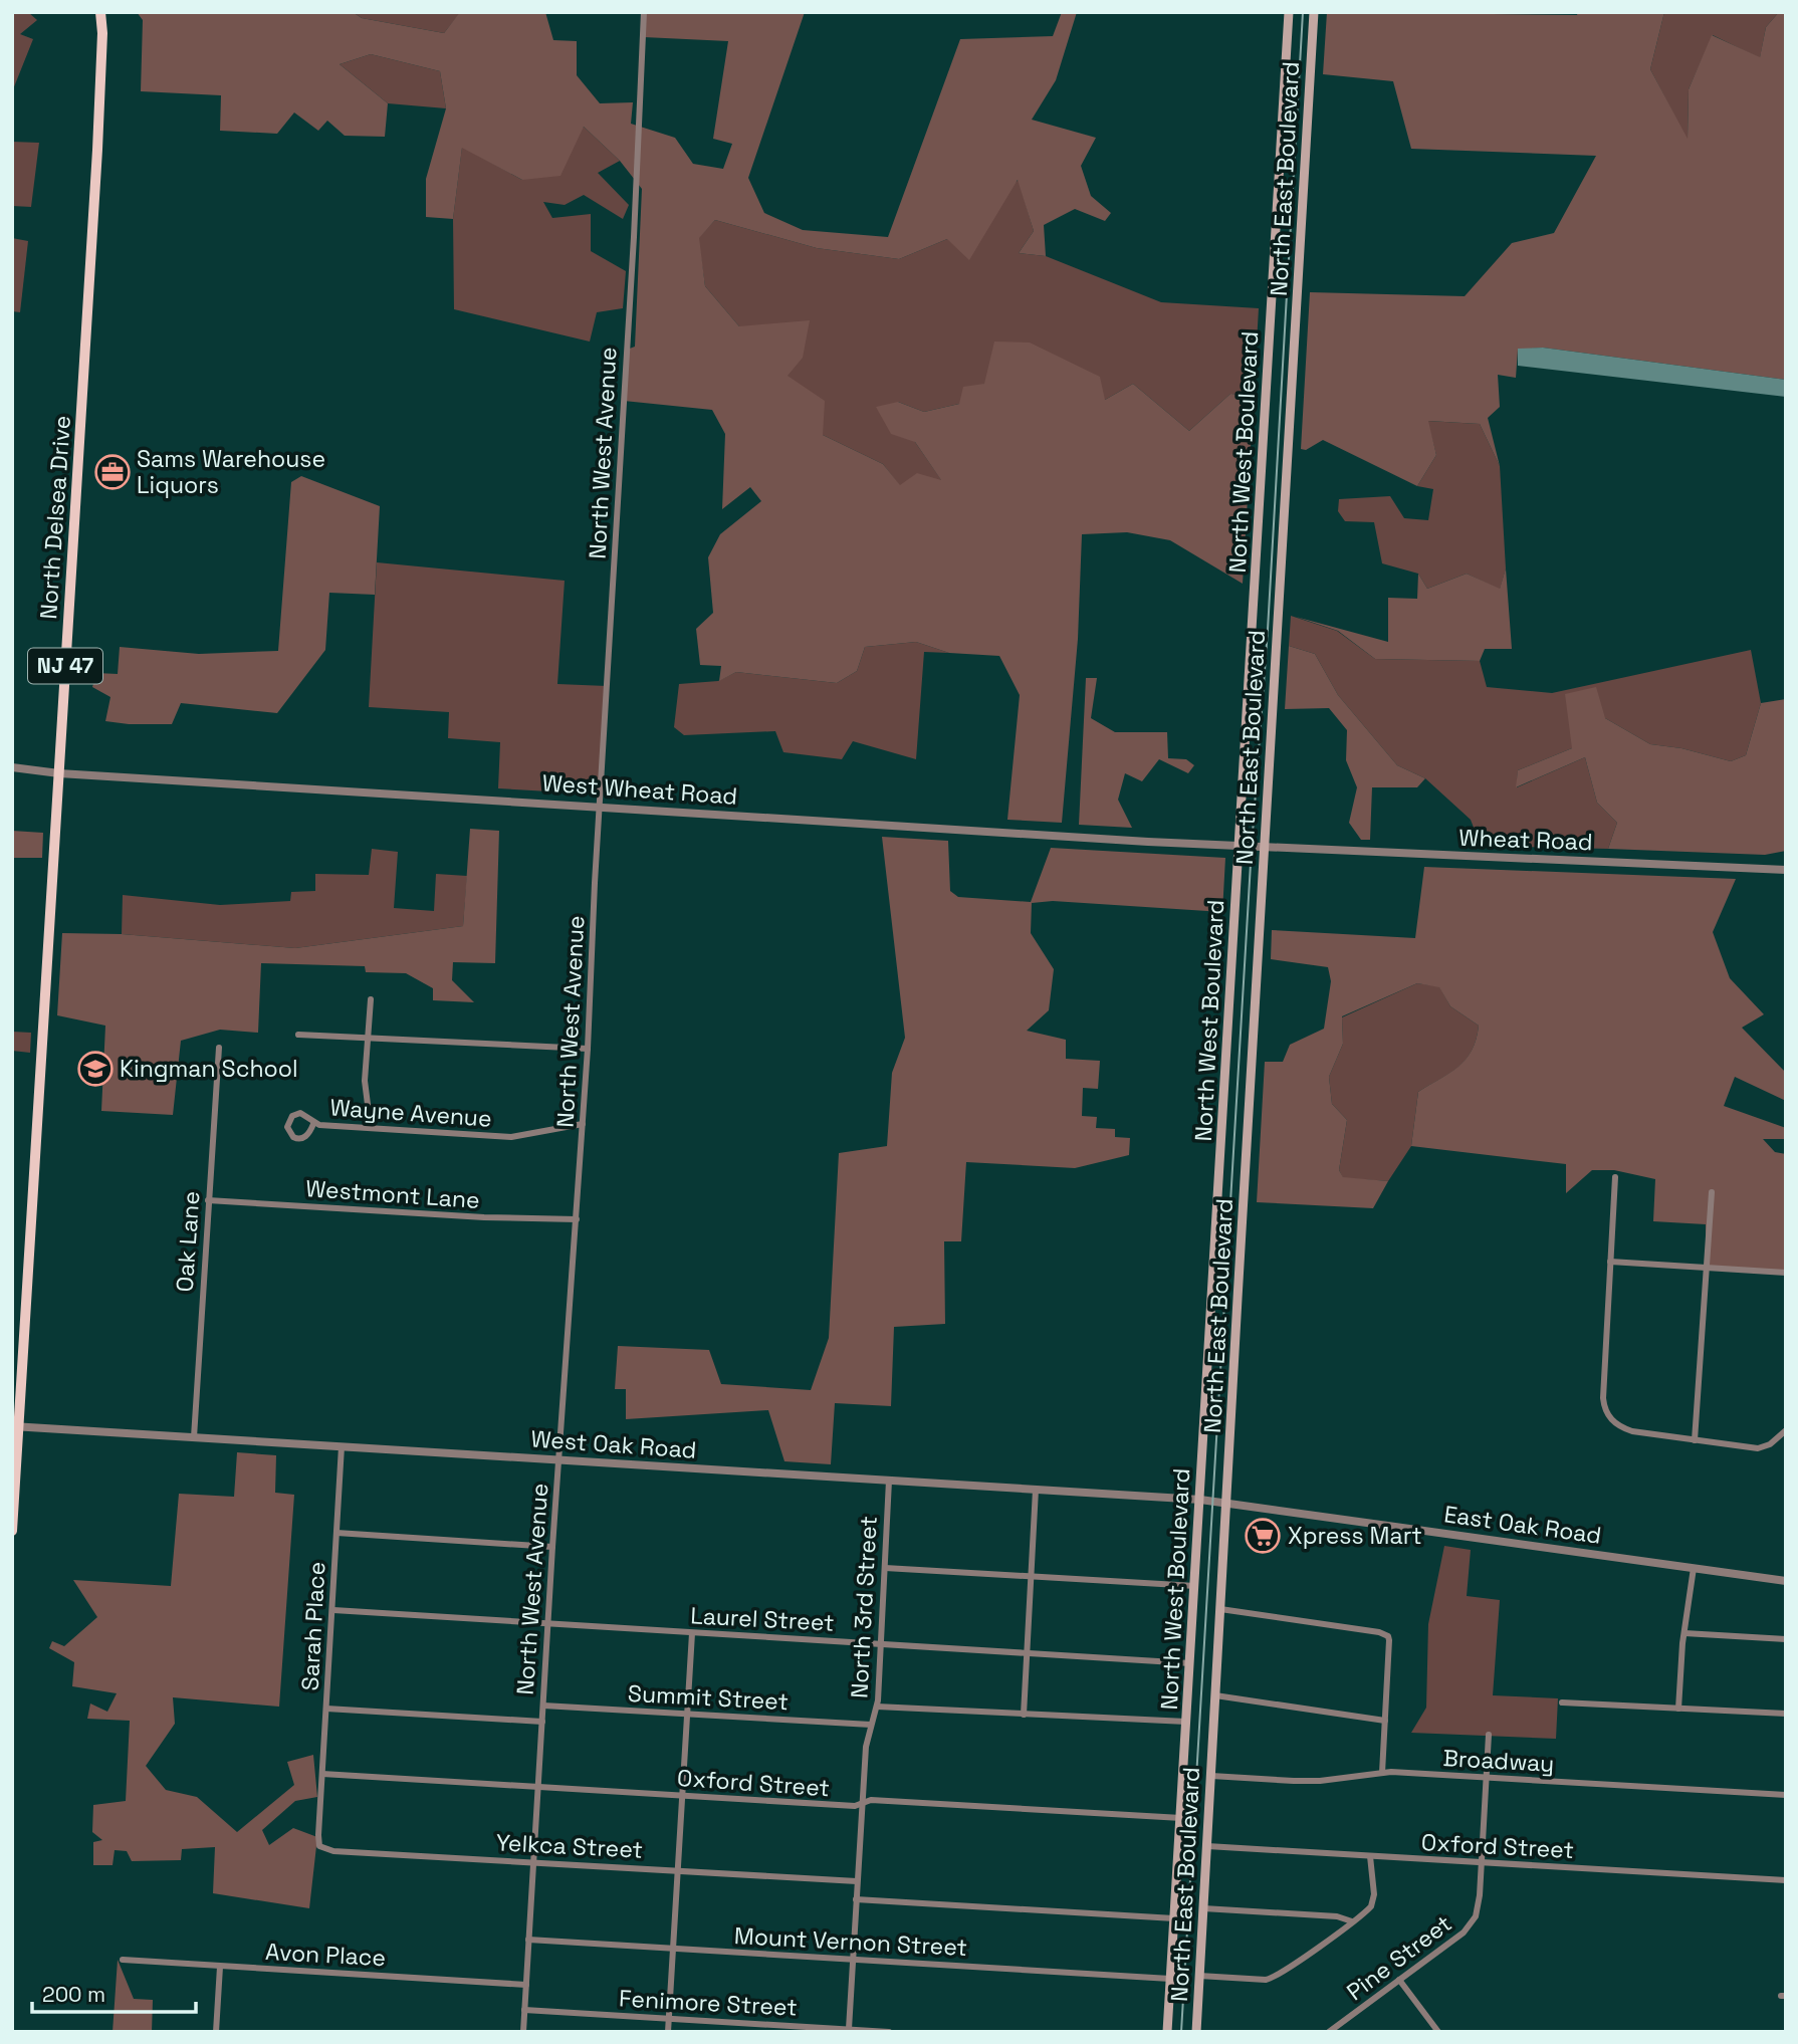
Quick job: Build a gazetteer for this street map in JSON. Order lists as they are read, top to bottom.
{
  "streets": {
    "main road": [
      "North East Boulevard",
      "North West Boulevard",
      "North Delsea Drive",
      "NJ 47"
    ],
    "street": [
      "North West Avenue",
      "West Wheat Road",
      "Wheat Road",
      "Wayne Avenue",
      "Westmont Lane",
      "Oak Lane",
      "West Oak Road",
      "East Oak Road",
      "North 3rd Street",
      "Laurel Street",
      "Sarah Place",
      "Summit Street",
      "Broadway",
      "Oxford Street",
      "Yelkca Street",
      "Mount Vernon Street",
      "Avon Place",
      "Pine Street",
      "Fenimore Street"
    ]
  },
  "crossings": [
    ["North East Boulevard", "West Wheat Road"],
    ["North East Boulevard", "Wheat Road"],
    ["North East Boulevard", "East Oak Road"],
    ["North East Boulevard", "Broadway"],
    ["North East Boulevard", "Oxford Street"],
    ["North West Boulevard", "West Wheat Road"],
    ["North West Boulevard", "West Oak Road"],
    ["North West Boulevard", "Laurel Street"],
    ["North West Boulevard", "Oxford Street"],
    ["North West Boulevard", "Mount Vernon Street"],
    ["North West Avenue", "West Wheat Road"],
    ["North West Avenue", "Wayne Avenue"],
    ["North West Avenue", "Westmont Lane"],
    ["North West Avenue", "West Oak Road"],
    ["North West Avenue", "Laurel Street"],
    ["North West Avenue", "Summit Street"],
    ["North West Avenue", "Oxford Street"],
    ["North West Avenue", "Yelkca Street"],
    ["North West Avenue", "Mount Vernon Street"],
    ["North West Avenue", "Avon Place"],
    ["North West Avenue", "Fenimore Street"],
    ["North Delsea Drive", "West Wheat Road"],
    ["North Delsea Drive", "West Oak Road"],
    ["West Wheat Road", "Wheat Road"],
    ["Westmont Lane", "Oak Lane"],
    ["Oak Lane", "West Oak Road"],
    ["West Oak Road", "East Oak Road"],
    ["West Oak Road", "North 3rd Street"],
    ["West Oak Road", "Sarah Place"],
    ["North 3rd Street", "Laurel Street"],
    ["North 3rd Street", "Summit Street"],
    ["North 3rd Street", "Oxford Street"],
    ["North 3rd Street", "Yelkca Street"],
    ["North 3rd Street", "Mount Vernon Street"],
    ["North 3rd Street", "Fenimore Street"],
    ["Laurel Street", "Sarah Place"],
    ["Sarah Place", "Oxford Street"],
    ["Sarah Place", "Yelkca Street"],
    ["Broadway", "Pine Street"],
    ["Oxford Street", "Pine Street"]
  ],
  "places": {
    "office": ["Sams Warehouse Liquors"],
    "school or university": ["Kingman School"],
    "supermarket": ["Xpress Mart"]
  },
  "scale_bar": "200 m"
}
